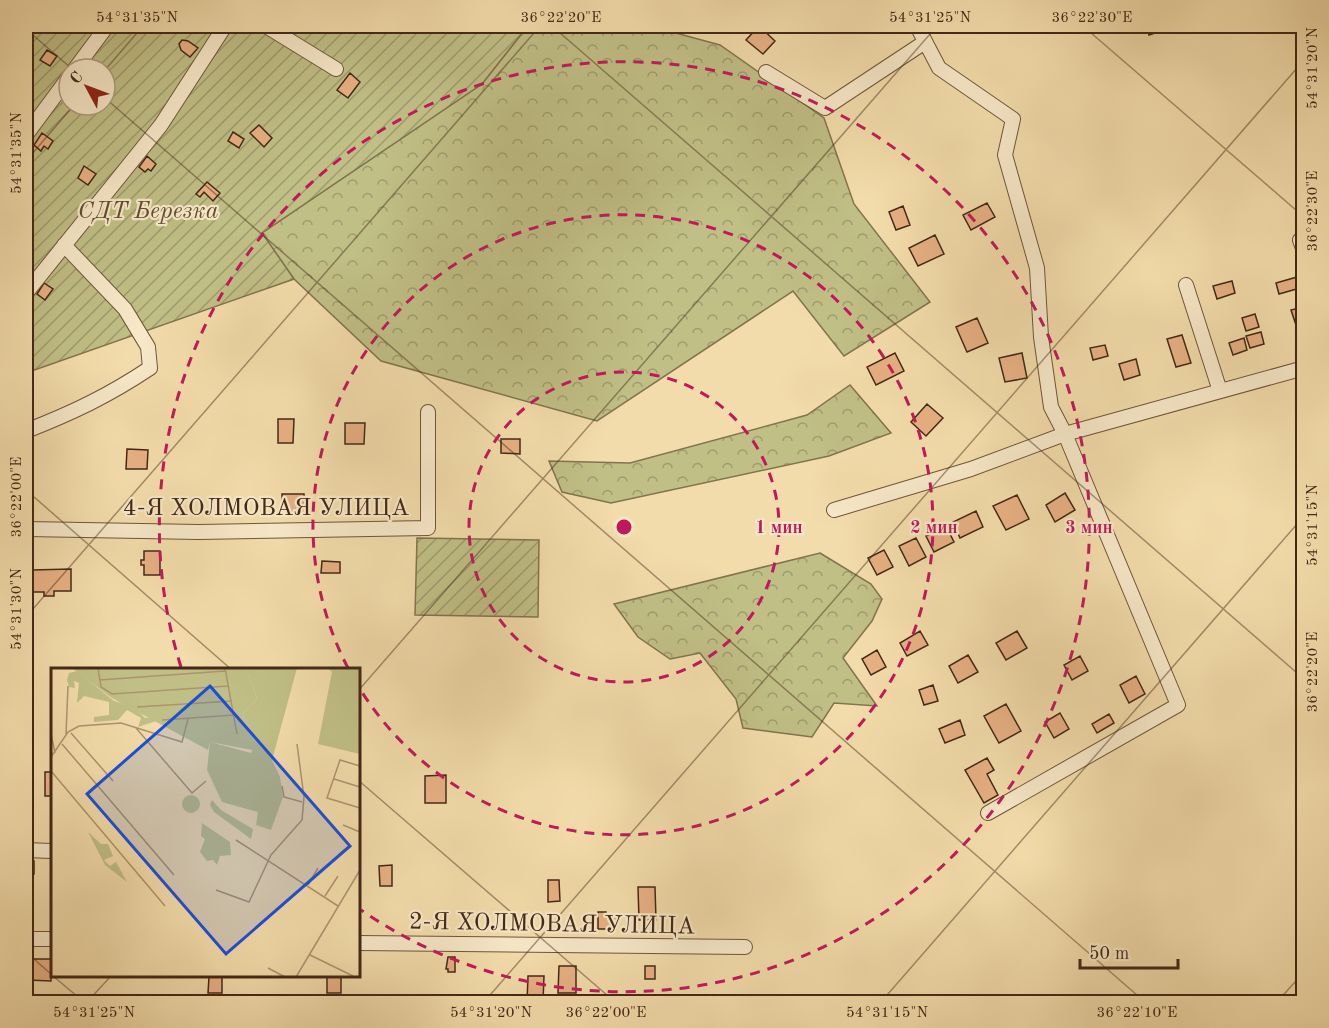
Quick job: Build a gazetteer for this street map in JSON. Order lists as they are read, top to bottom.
{
  "streets": {
    "street": ["4-Я ХОЛМОВАЯ УЛИЦА", "2-Я ХОЛМОВАЯ УЛИЦА"]
  },
  "parks": ["СДТ Березка"],
  "scale_bar": "50 m",
  "north": "top left",
  "coordinates": [
    "54°31'35\"N",
    "36°22'20\"E",
    "54°31'25\"N",
    "36°22'30\"E",
    "54°31'20\"N",
    "36°22'00\"E",
    "54°31'15\"N",
    "54°31'30\"N",
    "36°22'10\"E"
  ],
  "rings": ["1 мин", "2 мин", "3 мин"]
}
